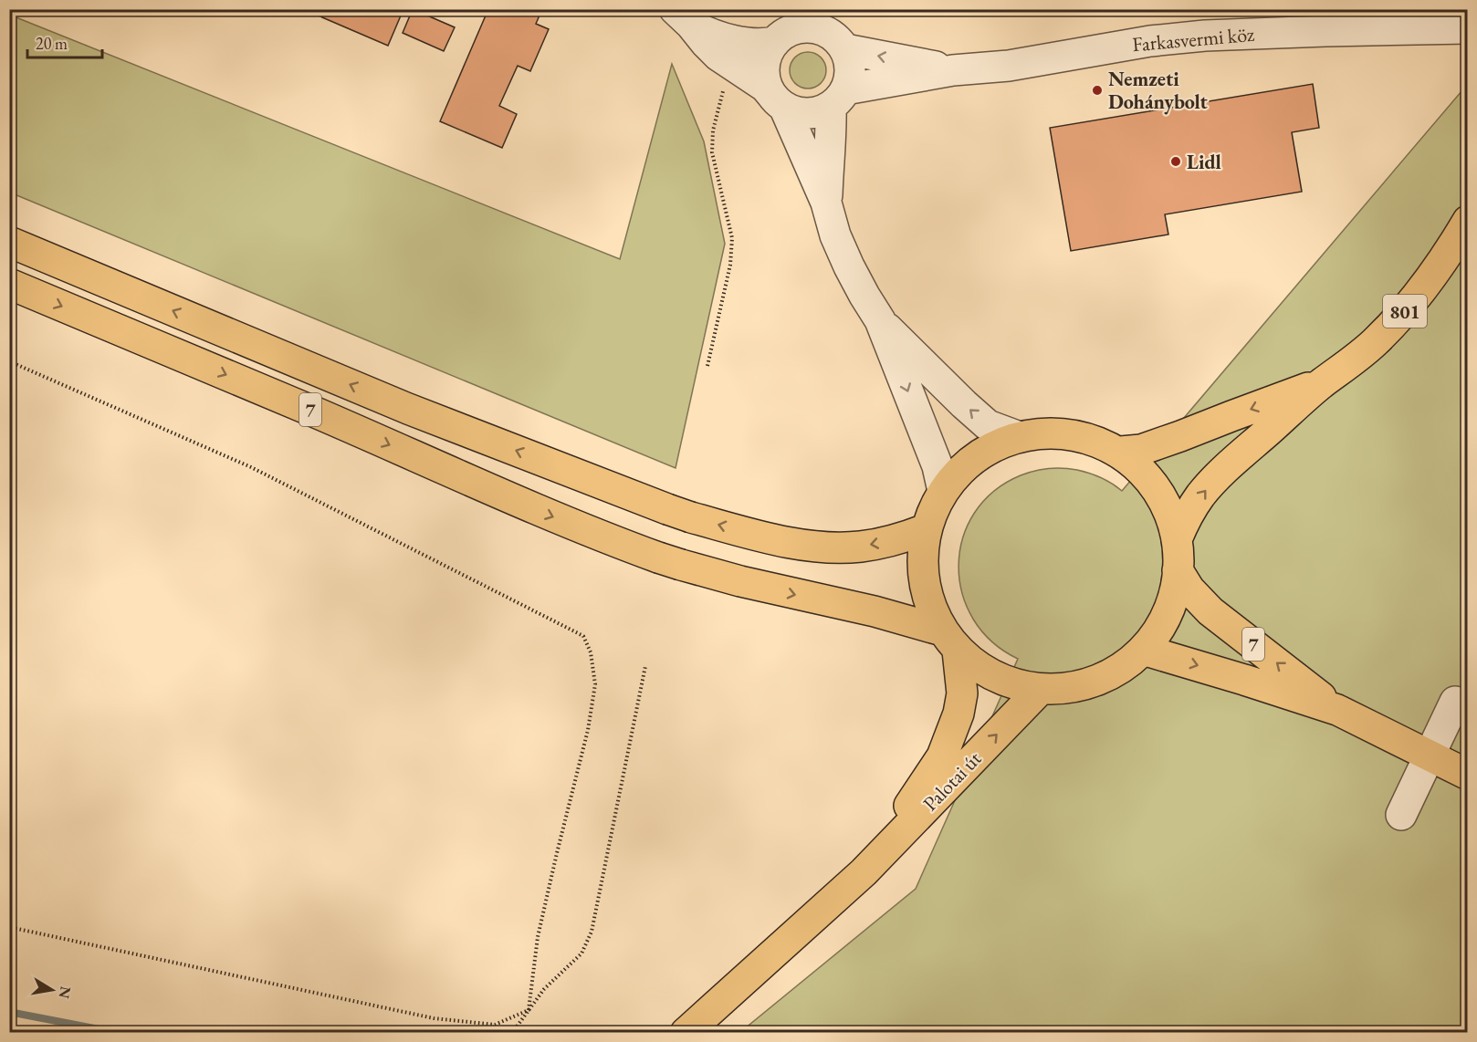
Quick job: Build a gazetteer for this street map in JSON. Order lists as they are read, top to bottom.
{
  "streets": {
    "main road": ["801", "7", "Palotai út"],
    "street": ["Farkasvermi köz"]
  },
  "crossings": [
    ["801", "7"],
    ["7", "Palotai út"]
  ],
  "places": ["Nemzeti Dohánybolt", "Lidl"],
  "scale_bar": "20 m",
  "north": "right"
}
